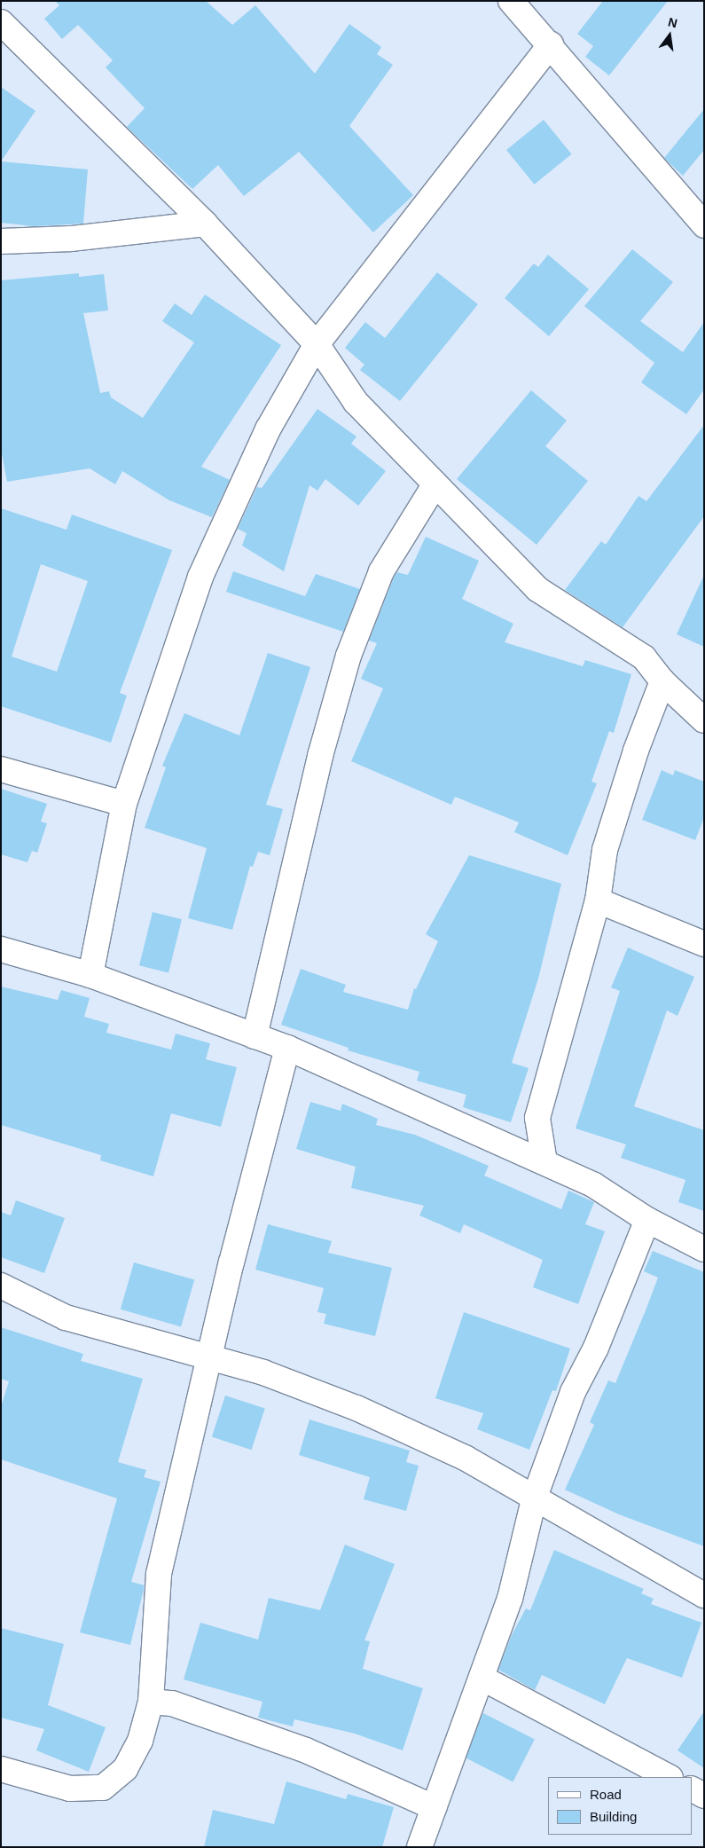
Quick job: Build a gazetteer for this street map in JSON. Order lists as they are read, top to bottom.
{
  "legend": ["Road", "Building"],
  "north": "top"
}
